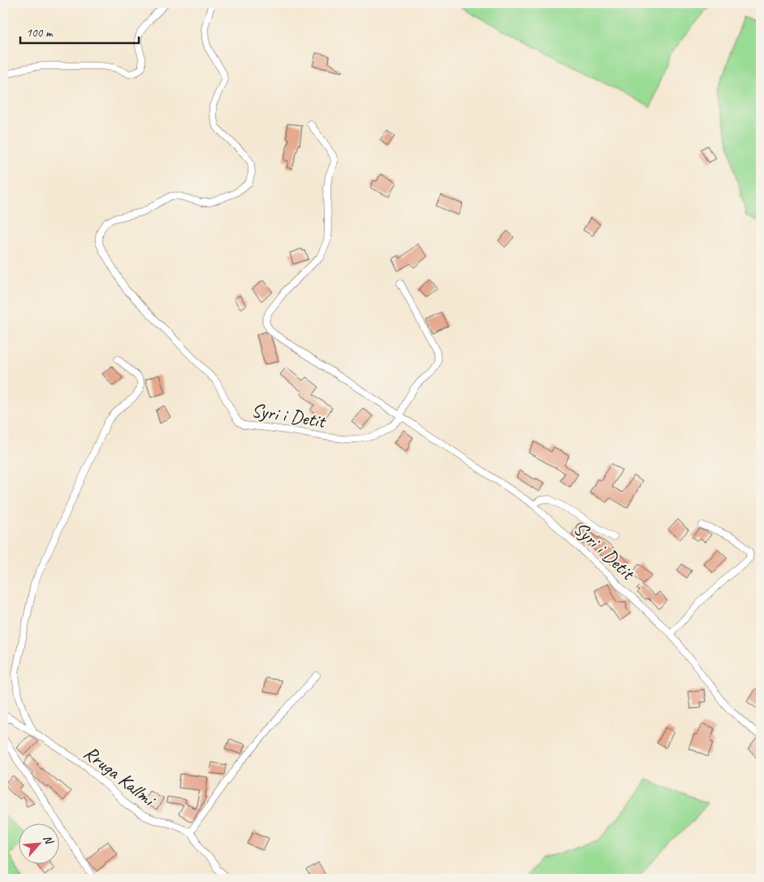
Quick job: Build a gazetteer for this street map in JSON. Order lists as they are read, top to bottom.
{
  "streets": {
    "street": ["Syri i Detit", "Rruga Kallmi"]
  },
  "scale_bar": "100 m",
  "north": "top right"
}
